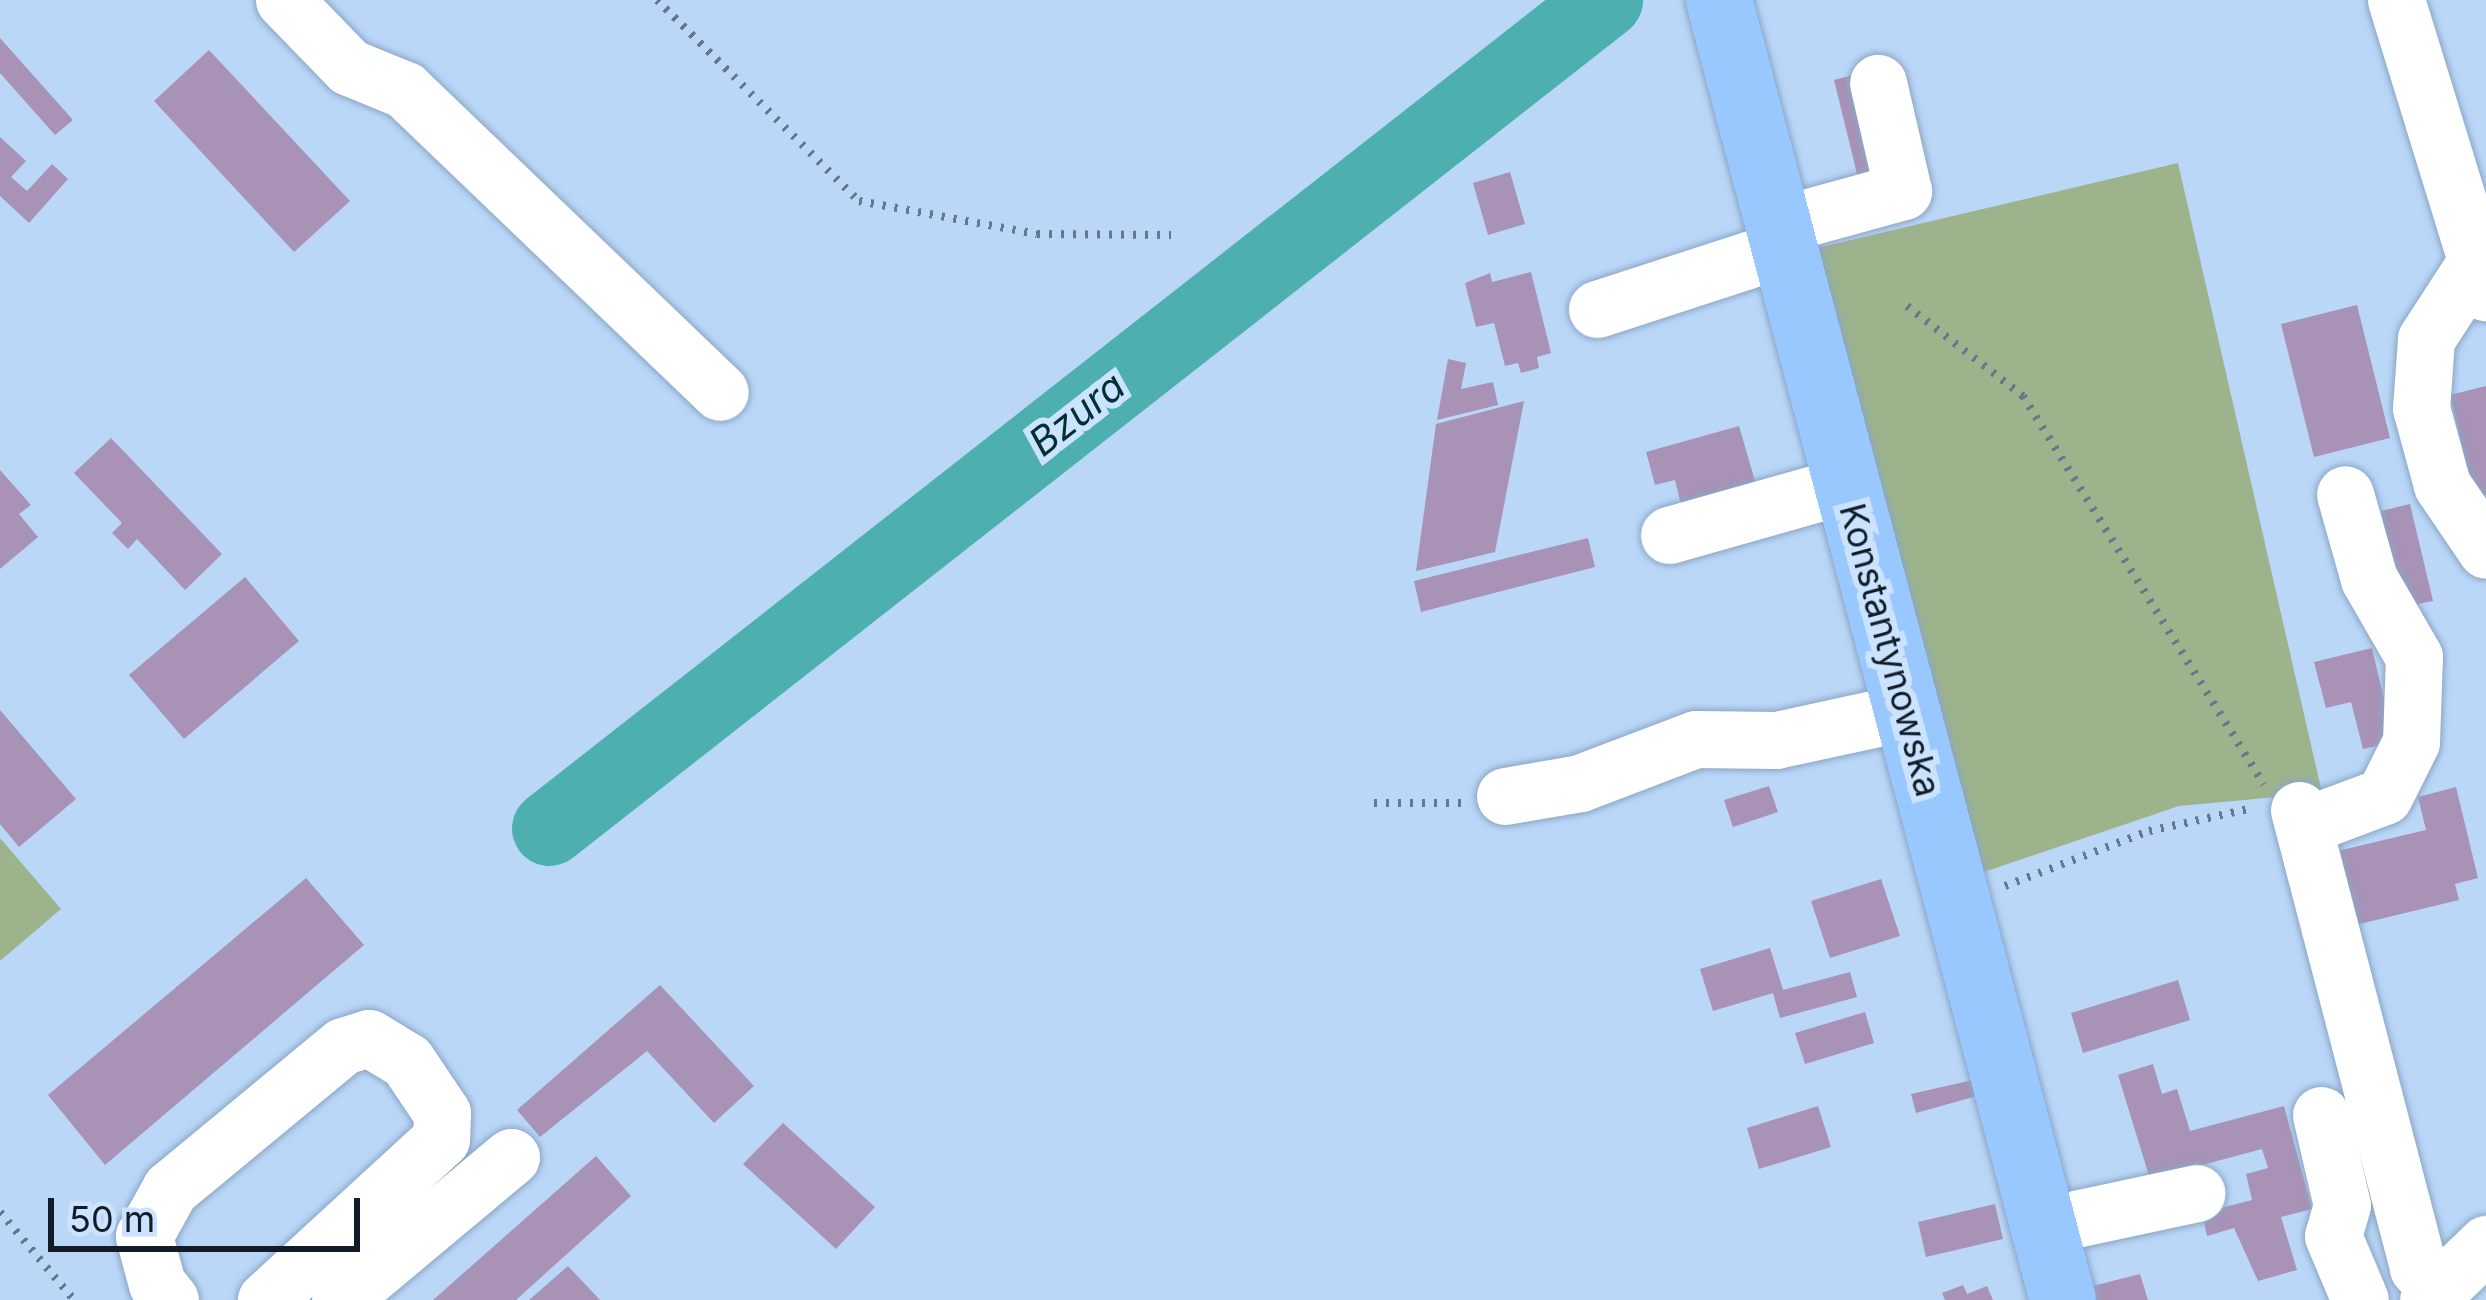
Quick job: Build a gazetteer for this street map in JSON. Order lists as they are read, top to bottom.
{
  "streets": {
    "main road": ["Konstantynowska"]
  },
  "water": ["Bzura"],
  "scale_bar": "50 m"
}
